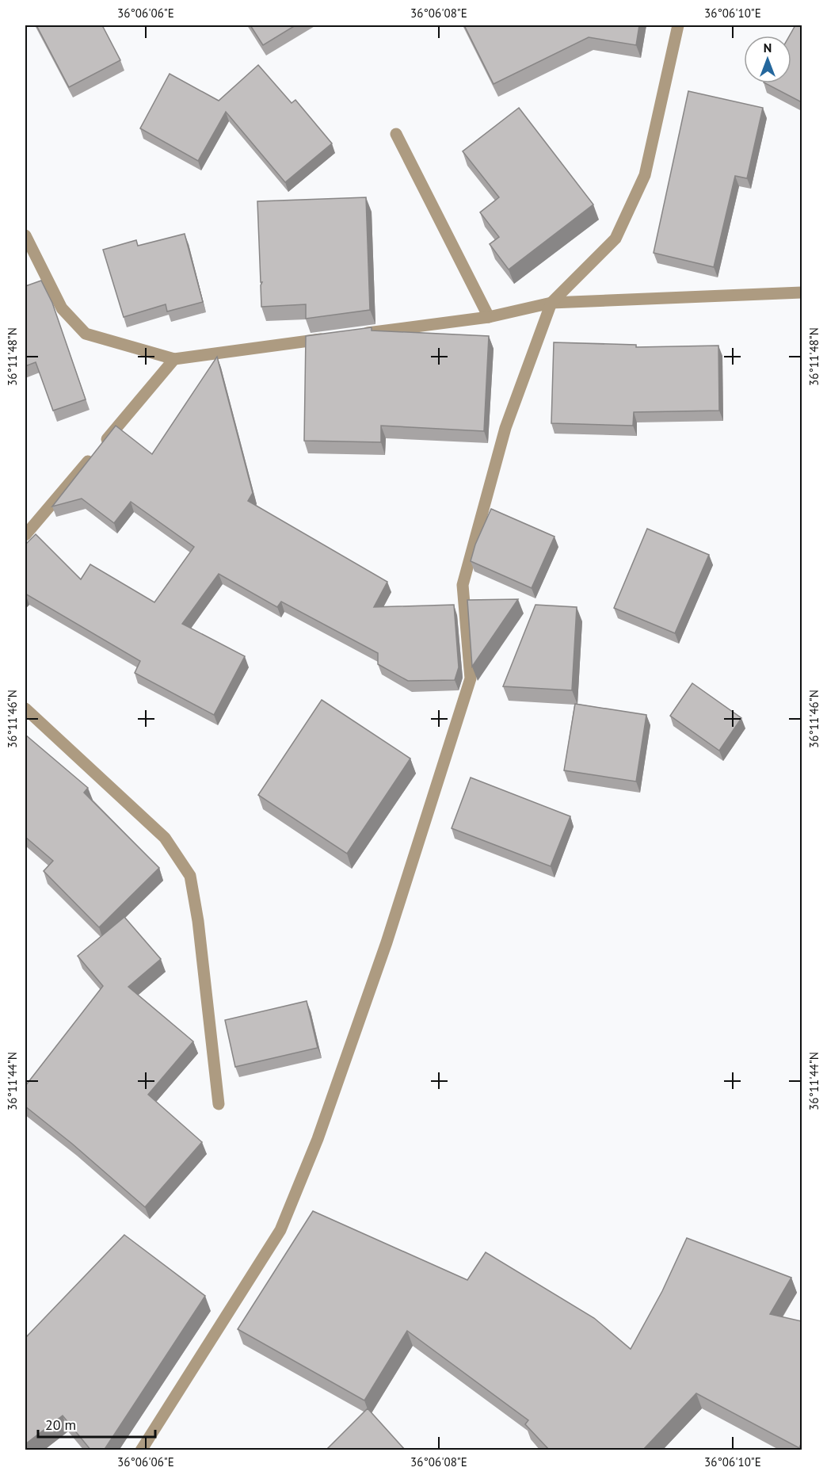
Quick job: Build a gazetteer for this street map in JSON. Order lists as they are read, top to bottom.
{
  "scale_bar": "20 m",
  "north": "top",
  "coordinates": [
    "36°06'06\"E",
    "36°06'08\"E",
    "36°06'10\"E",
    "36°11'48\"N",
    "36°11'46\"N",
    "36°11'44\"N"
  ]
}
